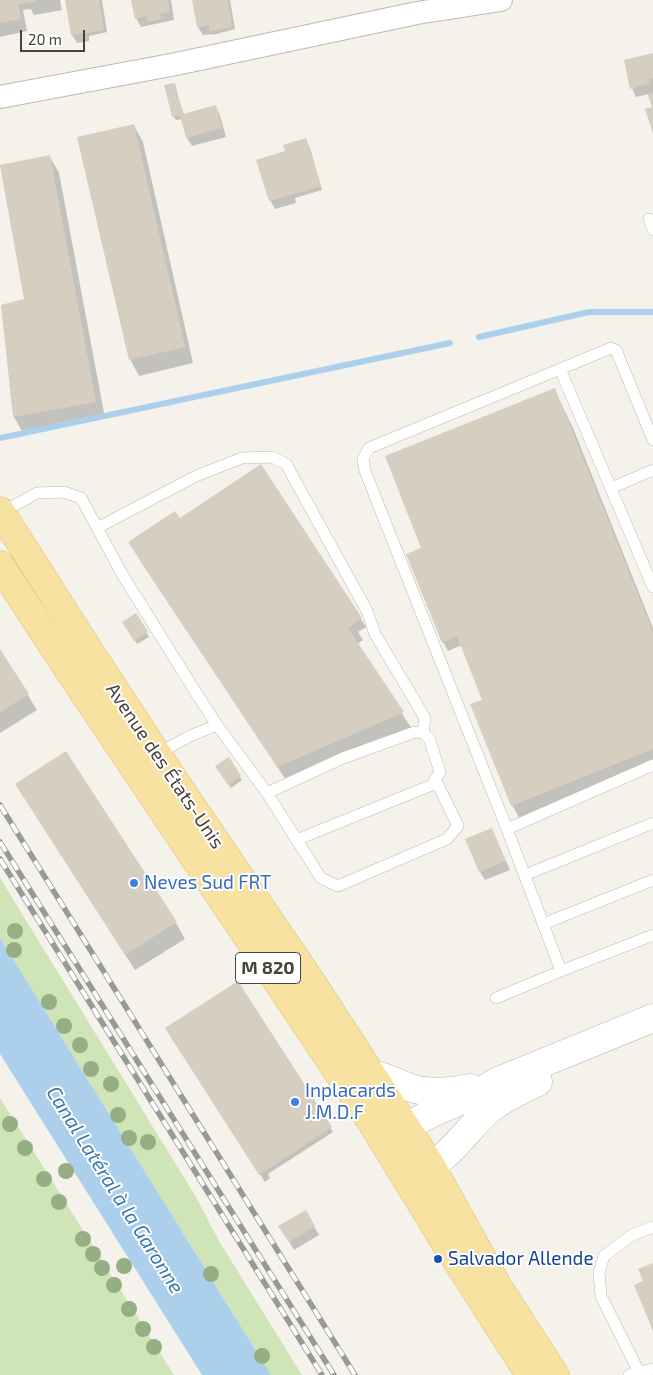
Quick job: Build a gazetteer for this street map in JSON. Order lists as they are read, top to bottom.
{
  "streets": {
    "main road": ["Avenue des États-Unis", "M 820"]
  },
  "water": ["Canal Latéral à la Garonne"],
  "places": ["Neves Sud FRT", "Inplacards J.M.D.F", "Salvador Allende"],
  "scale_bar": "20 m"
}
